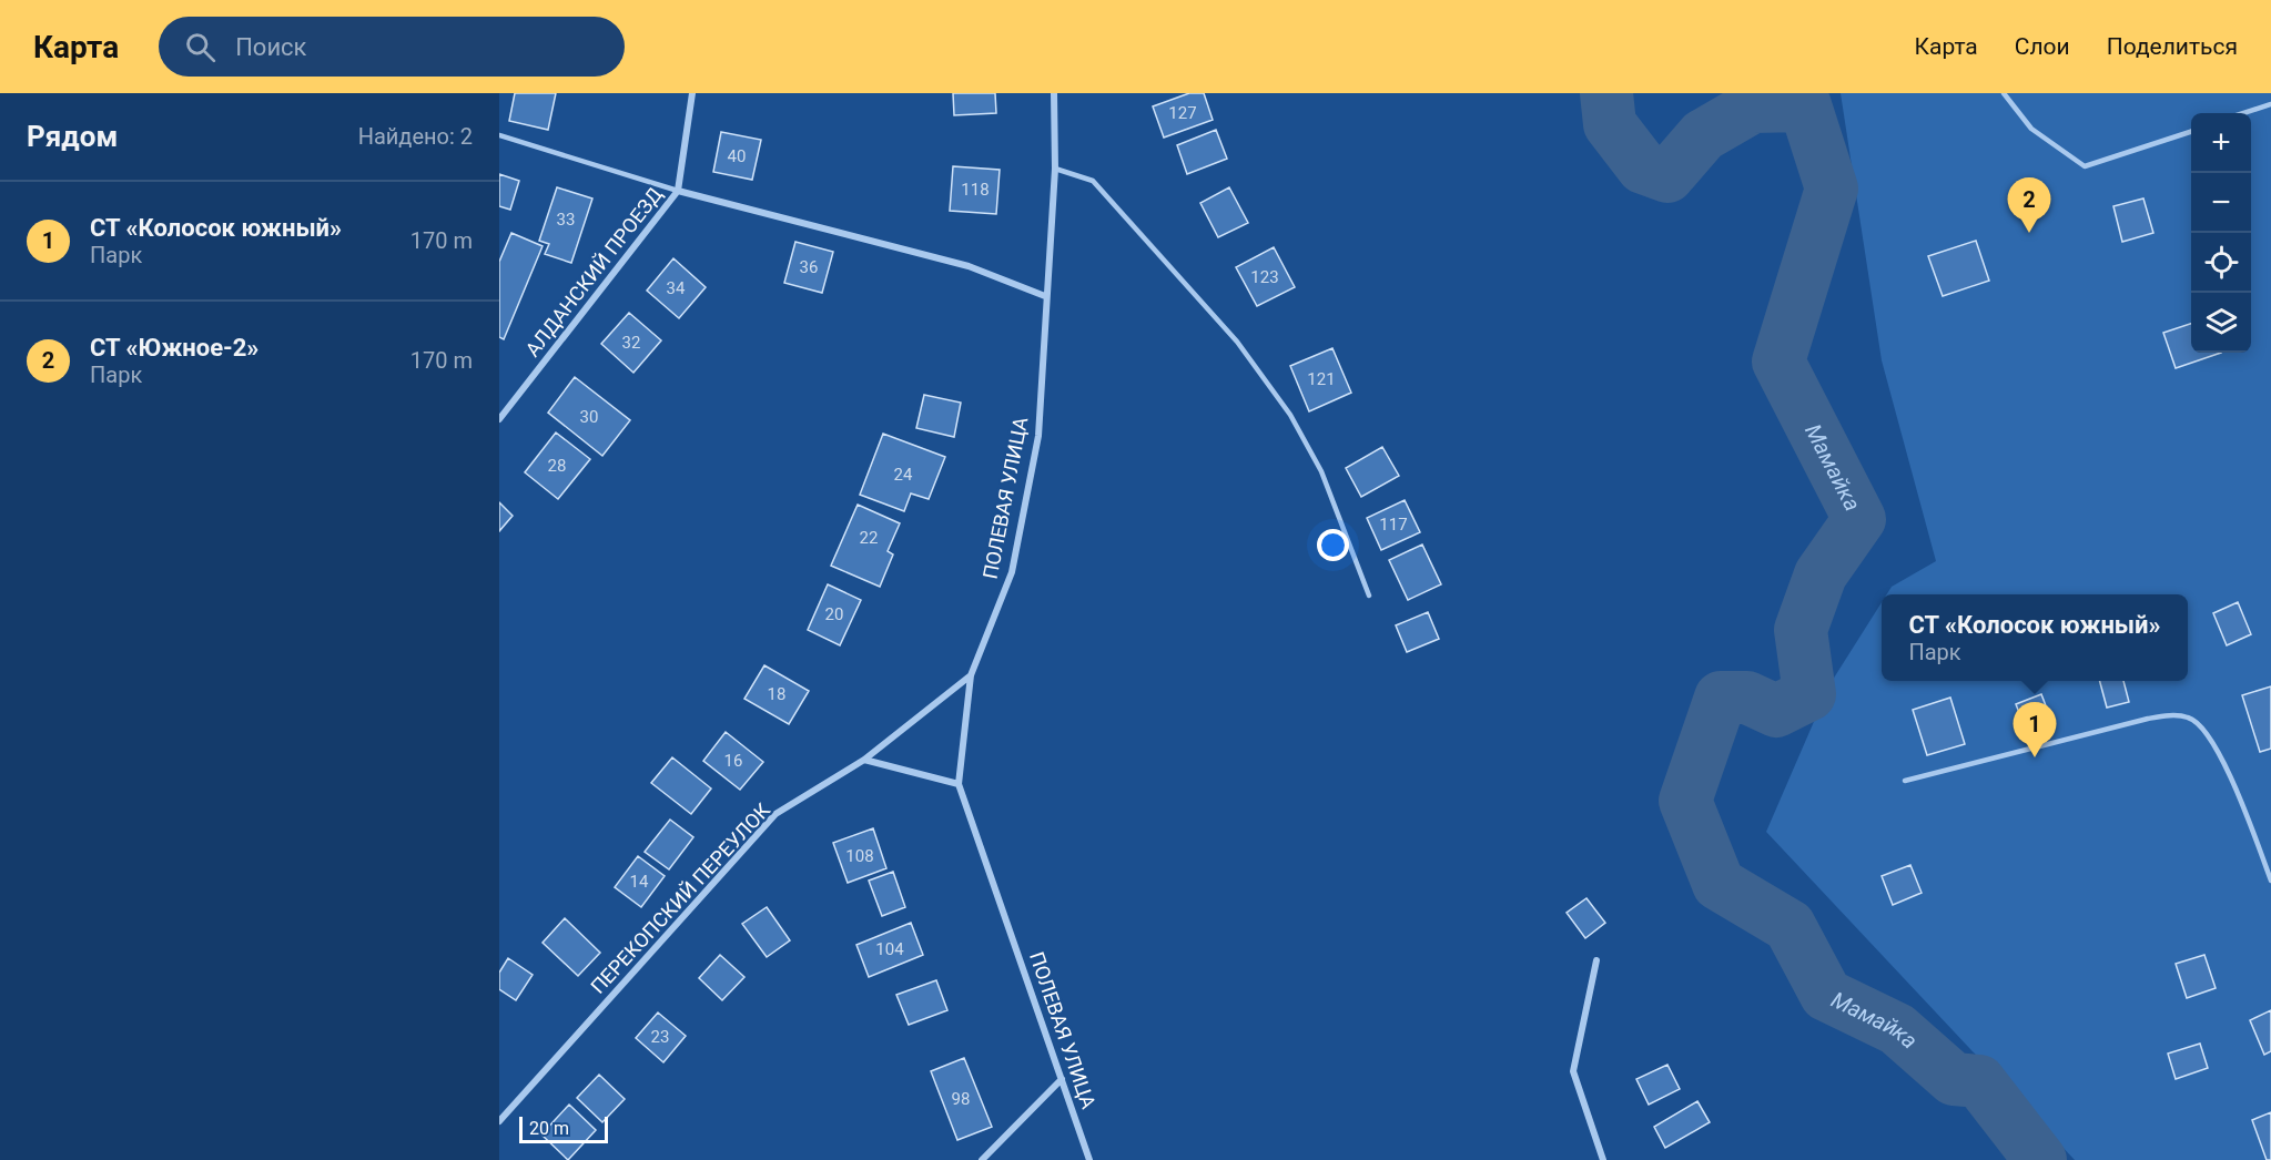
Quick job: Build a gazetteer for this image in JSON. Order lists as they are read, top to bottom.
{
  "streets": {
    "street": ["АЛДАНСКИЙ ПРОЕЗД", "ПОЛЕВАЯ УЛИЦА", "ПЕРЕКОПСКИЙ ПЕРЕУЛОК"]
  },
  "crossings": [
    ["ПОЛЕВАЯ УЛИЦА", "ПЕРЕКОПСКИЙ ПЕРЕУЛОК"]
  ],
  "water": ["Мамайка"],
  "house_numbers": [
    "127",
    "40",
    "118",
    "33",
    "36",
    "123",
    "34",
    "32",
    "121",
    "30",
    "28",
    "24",
    "117",
    "22",
    "20",
    "18",
    "16",
    "108",
    "14",
    "104",
    "23",
    "98"
  ],
  "scale_bar": "20 m",
  "page": {
    "header": "Карта",
    "search": "Поиск",
    "nav": ["Карта", "Слои", "Поделиться"],
    "heading": ["Рядом", "Найдено: 2"],
    "map_buttons": ["+", "−"],
    "pins": ["2", "1"],
    "list": [
      {
        "mark": "1",
        "name": "СТ «Колосок южный»",
        "note": "Парк",
        "value": "170 m"
      },
      {
        "mark": "2",
        "name": "СТ «Южное-2»",
        "note": "Парк",
        "value": "170 m"
      }
    ],
    "popup": ["СТ «Колосок южный»", "Парк"],
    "scale": "20 m"
  }
}
